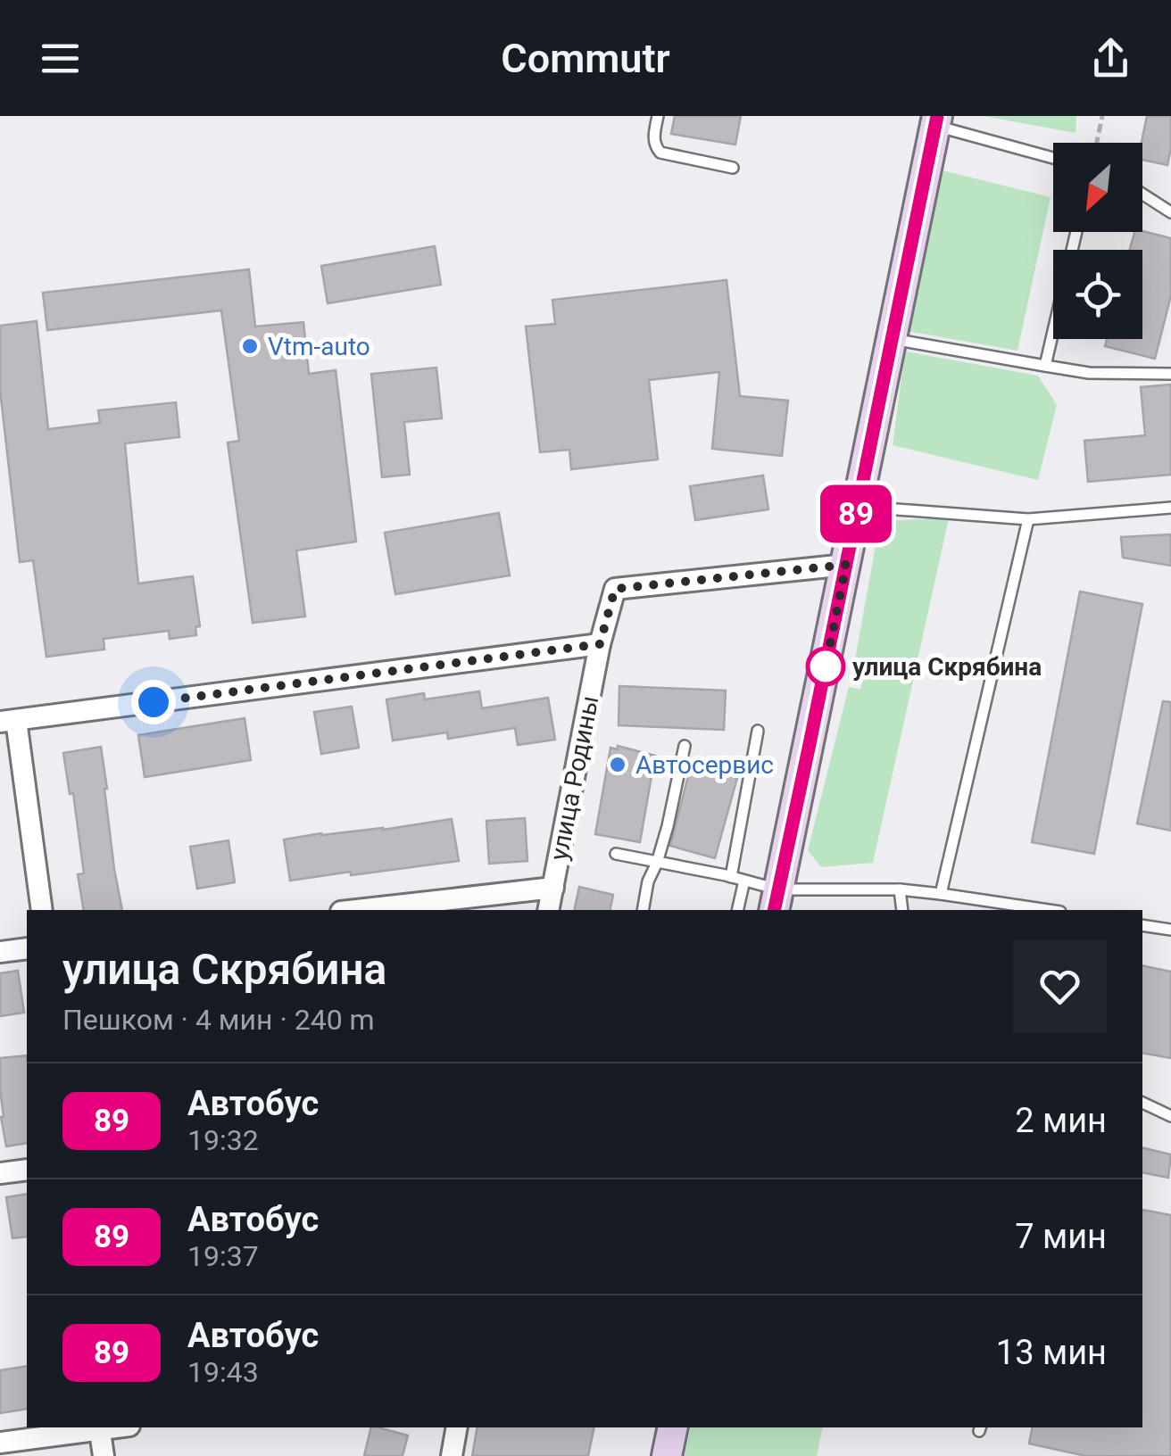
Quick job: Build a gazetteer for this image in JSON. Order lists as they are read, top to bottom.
{
  "streets": {
    "street": ["улица Родины"]
  },
  "places": ["Vtm-auto", "улица Скрябина", "Автосервис"],
  "lines": ["bus line 89"],
  "north": "bottom left",
  "page": {
    "header": "Commutr",
    "on_map": "89",
    "heading": ["улица Скрябина", "Пешком · 4 мин · 240 m"],
    "list": [
      {
        "mark": "89",
        "name": "Автобус",
        "note": "19:32",
        "value": "2 мин"
      },
      {
        "mark": "89",
        "name": "Автобус",
        "note": "19:37",
        "value": "7 мин"
      },
      {
        "mark": "89",
        "name": "Автобус",
        "note": "19:43",
        "value": "13 мин"
      }
    ]
  }
}
